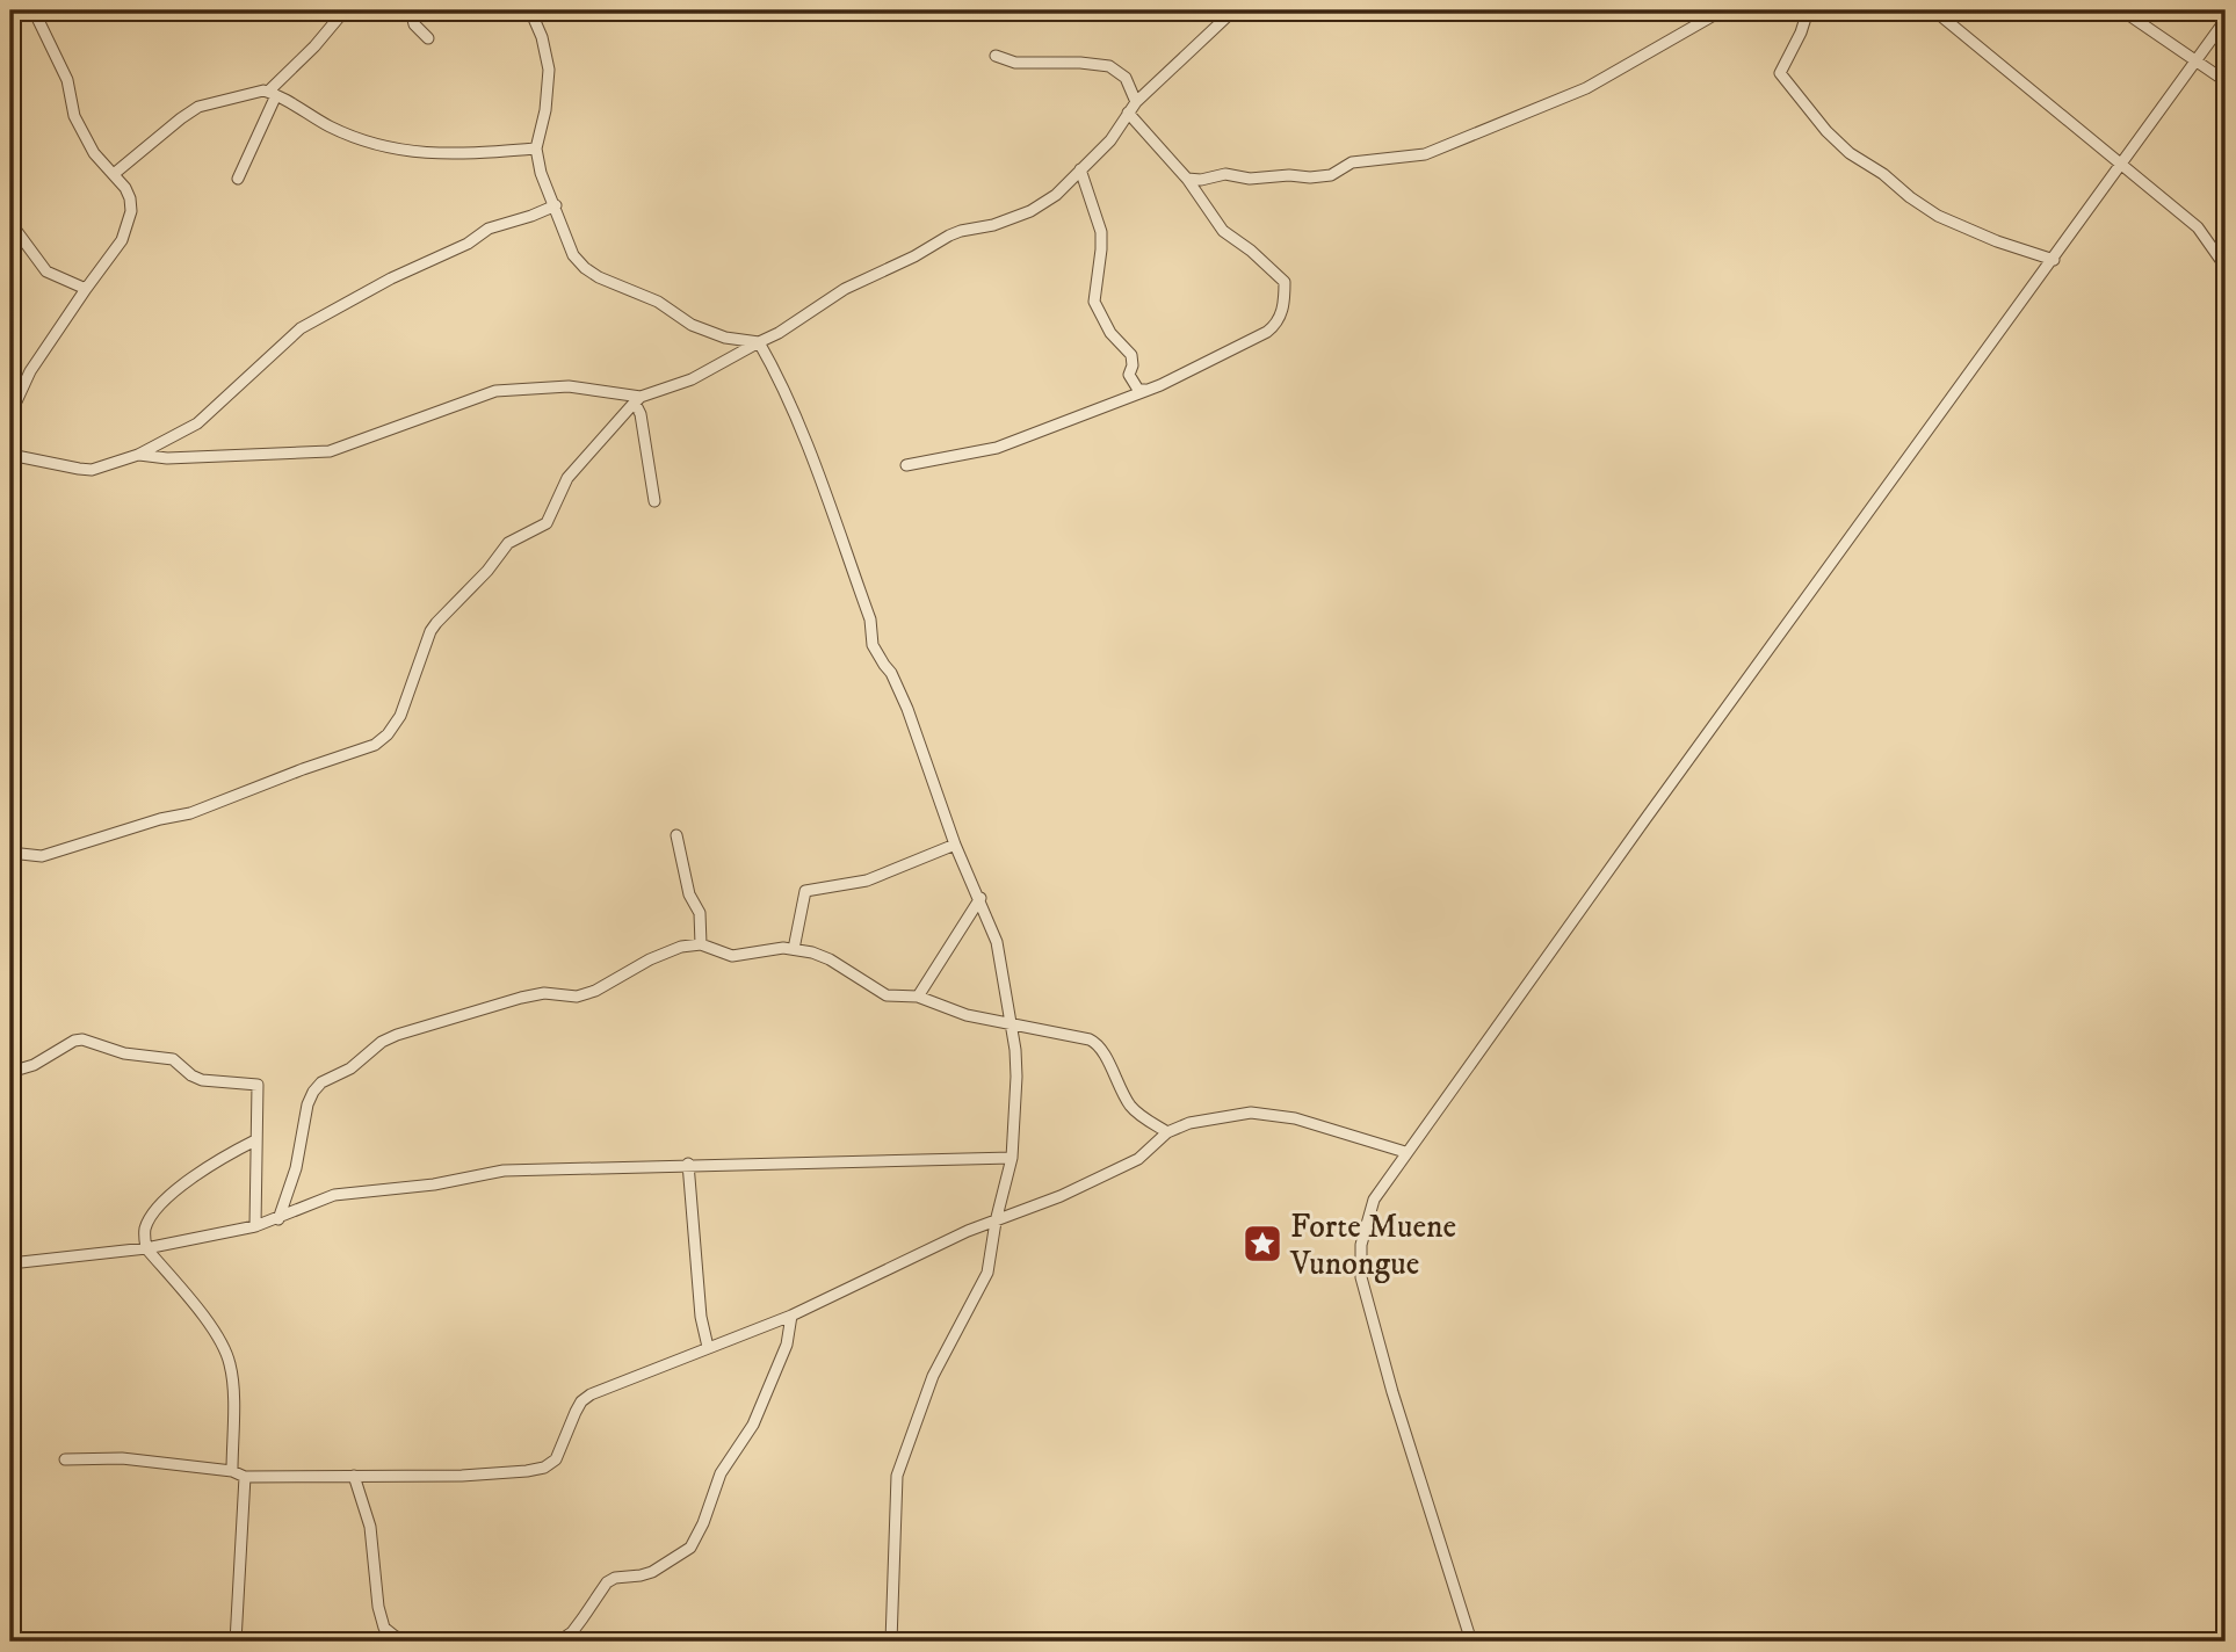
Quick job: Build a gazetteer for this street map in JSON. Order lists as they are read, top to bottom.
{
  "places": {
    "place": ["Forte Muene Vunongue"]
  }
}
